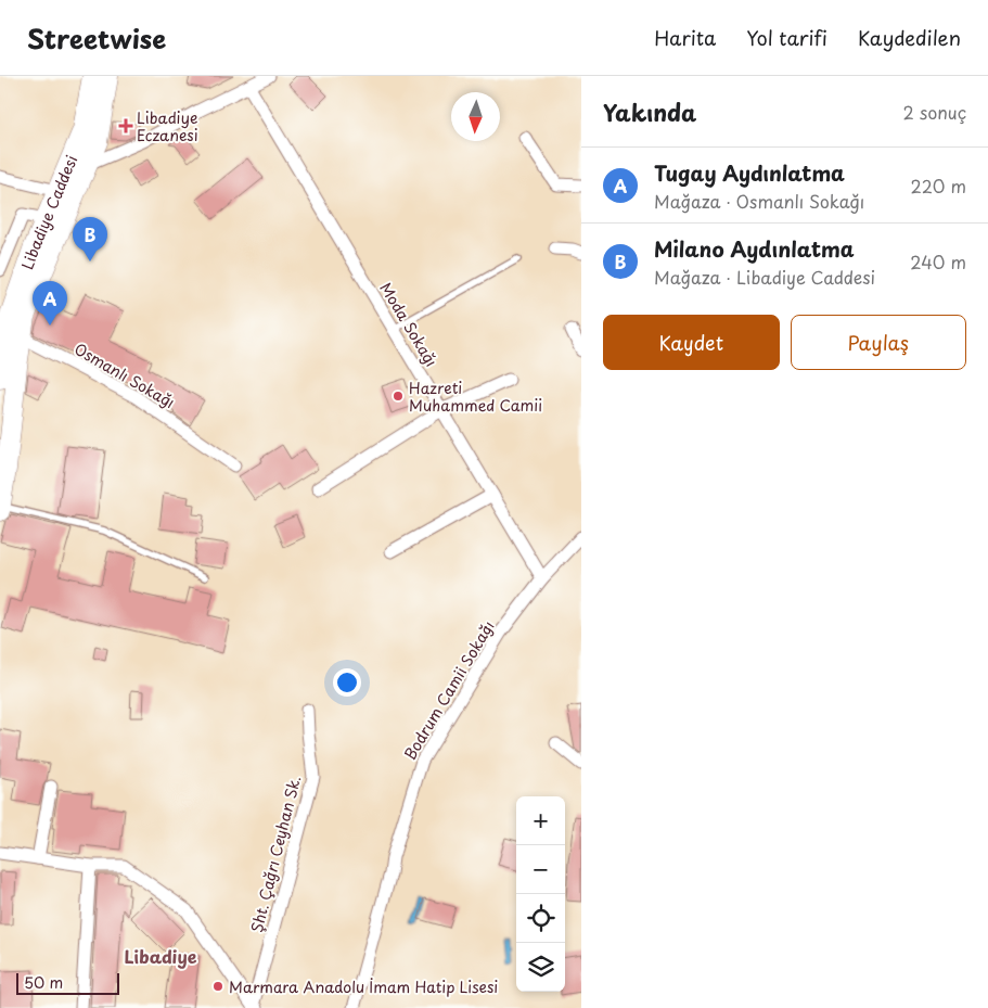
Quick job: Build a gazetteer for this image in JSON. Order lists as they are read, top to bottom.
{
  "streets": {
    "main road": ["Libadiye Caddesi"],
    "street": [
      "Moda Sokağı",
      "Osmanlı Sokağı",
      "Bodrum Camii Sokağı",
      "Şht. Çağrı Ceyhan Sk."
    ]
  },
  "crossings": [
    ["Libadiye Caddesi", "Osmanlı Sokağı"],
    ["Moda Sokağı", "Bodrum Camii Sokağı"]
  ],
  "districts": ["Libadiye"],
  "places": {
    "health": ["Libadiye Eczanesi"],
    "other": ["Hazreti Muhammed Camii", "Marmara Anadolu İmam Hatip Lisesi"]
  },
  "scale_bar": "50 m",
  "north": "bottom",
  "page": {
    "header": "Streetwise",
    "nav": ["Harita", "Yol tarifi", "Kaydedilen"],
    "heading": ["Yakında", "2 sonuç"],
    "list": [
      {
        "mark": "A",
        "name": "Tugay Aydınlatma",
        "note": "Mağaza · Osmanlı Sokağı",
        "value": "220 m"
      },
      {
        "mark": "B",
        "name": "Milano Aydınlatma",
        "note": "Mağaza · Libadiye Caddesi",
        "value": "240 m"
      }
    ],
    "pins": ["B", "A"],
    "buttons": ["Kaydet", "Paylaş"],
    "map_buttons": ["+", "−"],
    "scale": "50 m"
  }
}
